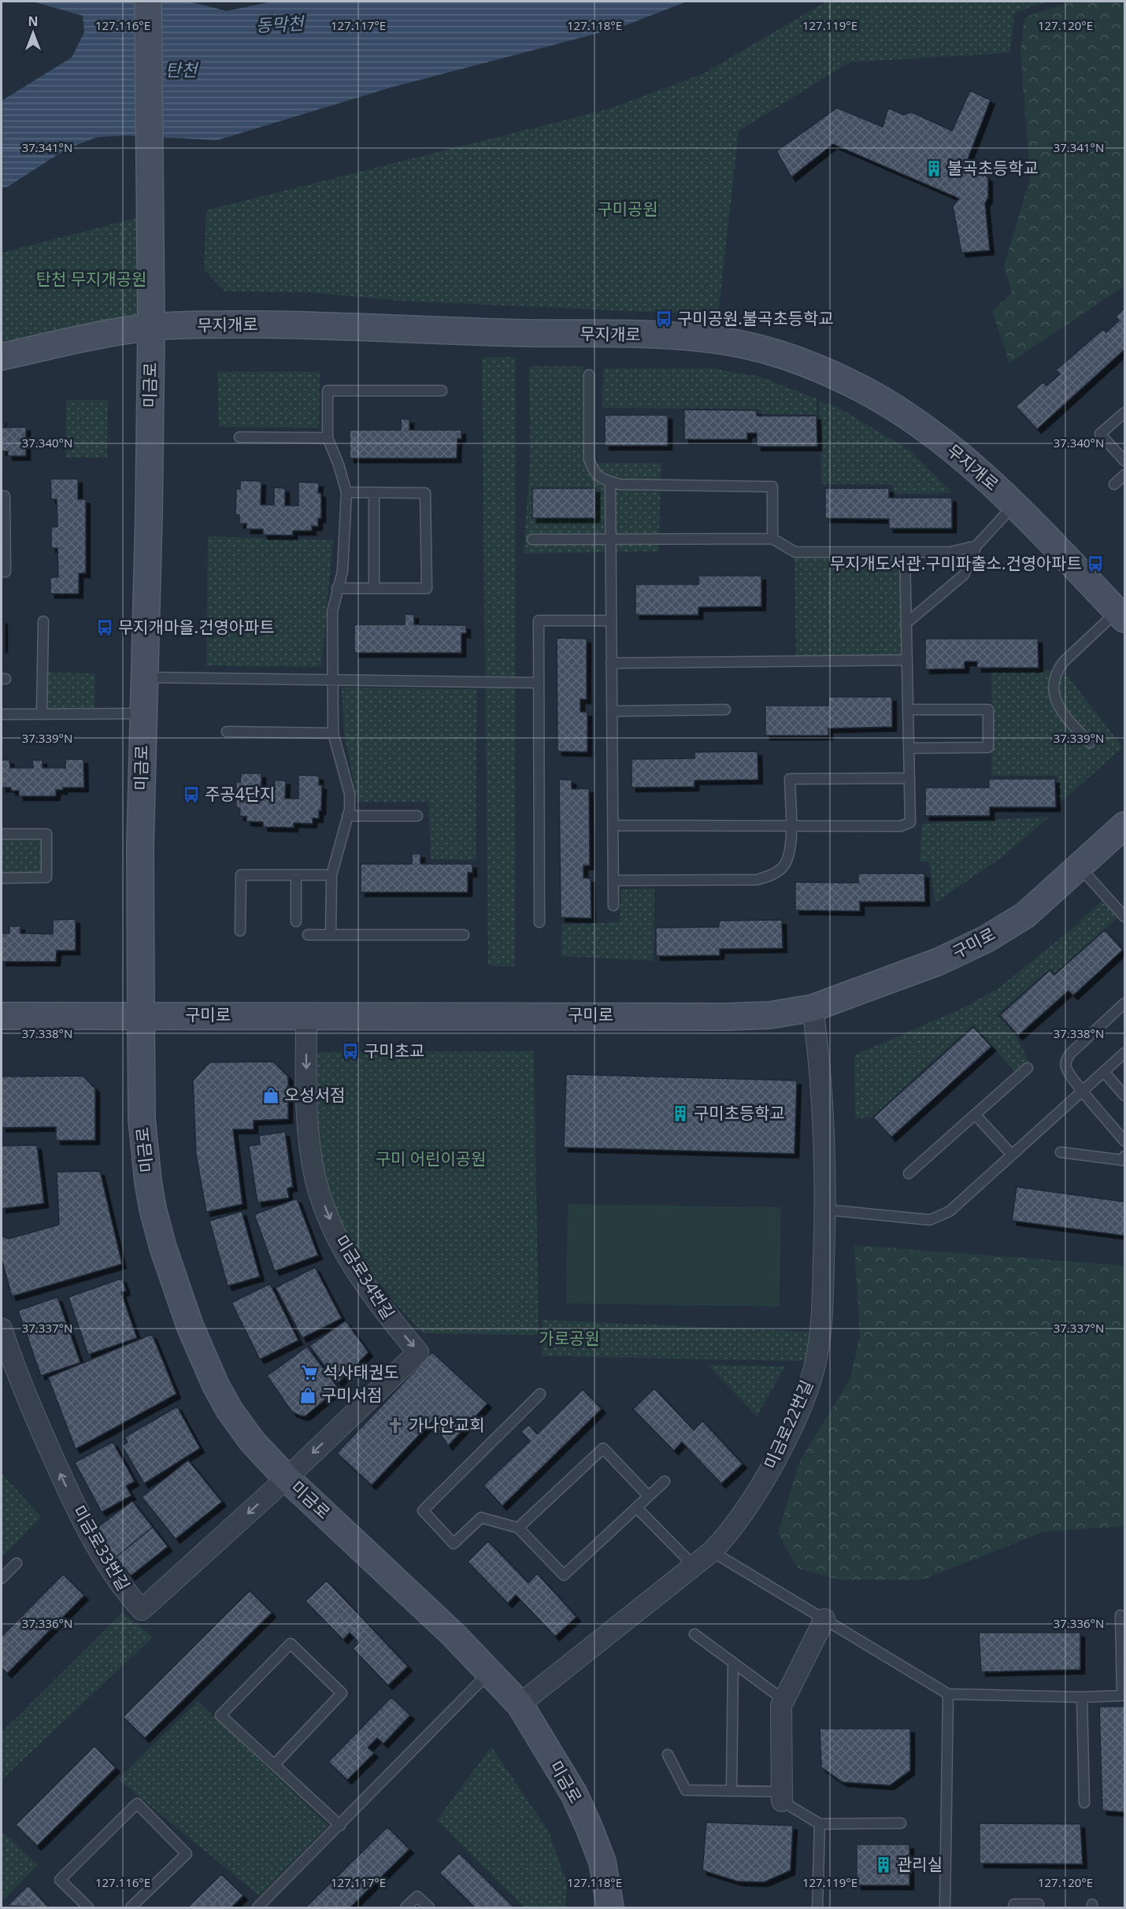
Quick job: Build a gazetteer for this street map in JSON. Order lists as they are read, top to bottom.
{
  "streets": {
    "street": [
      "무지개로",
      "미금로",
      "구미로",
      "미금로34번길",
      "미금로22번길",
      "미금로33번길"
    ]
  },
  "crossings": [
    ["무지개로", "미금로"],
    ["미금로", "구미로"],
    ["미금로", "미금로34번길"],
    ["미금로", "미금로22번길"],
    ["미금로", "미금로33번길"],
    ["구미로", "미금로34번길"],
    ["구미로", "미금로22번길"],
    ["미금로34번길", "미금로33번길"]
  ],
  "one_way": ["미금로34번길"],
  "water": ["동막천", "탄천"],
  "parks": [
    "구미공원",
    "탄천 무지개공원",
    "구미 어린이공원",
    "가로공원"
  ],
  "places": {
    "building": ["불곡초등학교", "구미초등학교", "관리실"],
    "bus stop": [
      "구미공원.불곡초등학교",
      "무지개도서관.구미파출소.건영아파트",
      "무지개마을.건영아파트",
      "주공4단지",
      "구미초교"
    ],
    "shop": ["오성서점", "구미서점"],
    "supermarket": ["석사태권도"],
    "church": ["가나안교회"]
  },
  "north": "top",
  "coordinates": [
    "127.116°E",
    "127.117°E",
    "127.118°E",
    "127.119°E",
    "127.120°E",
    "37.341°N",
    "37.340°N",
    "37.339°N",
    "37.338°N",
    "37.337°N",
    "37.336°N"
  ]
}
